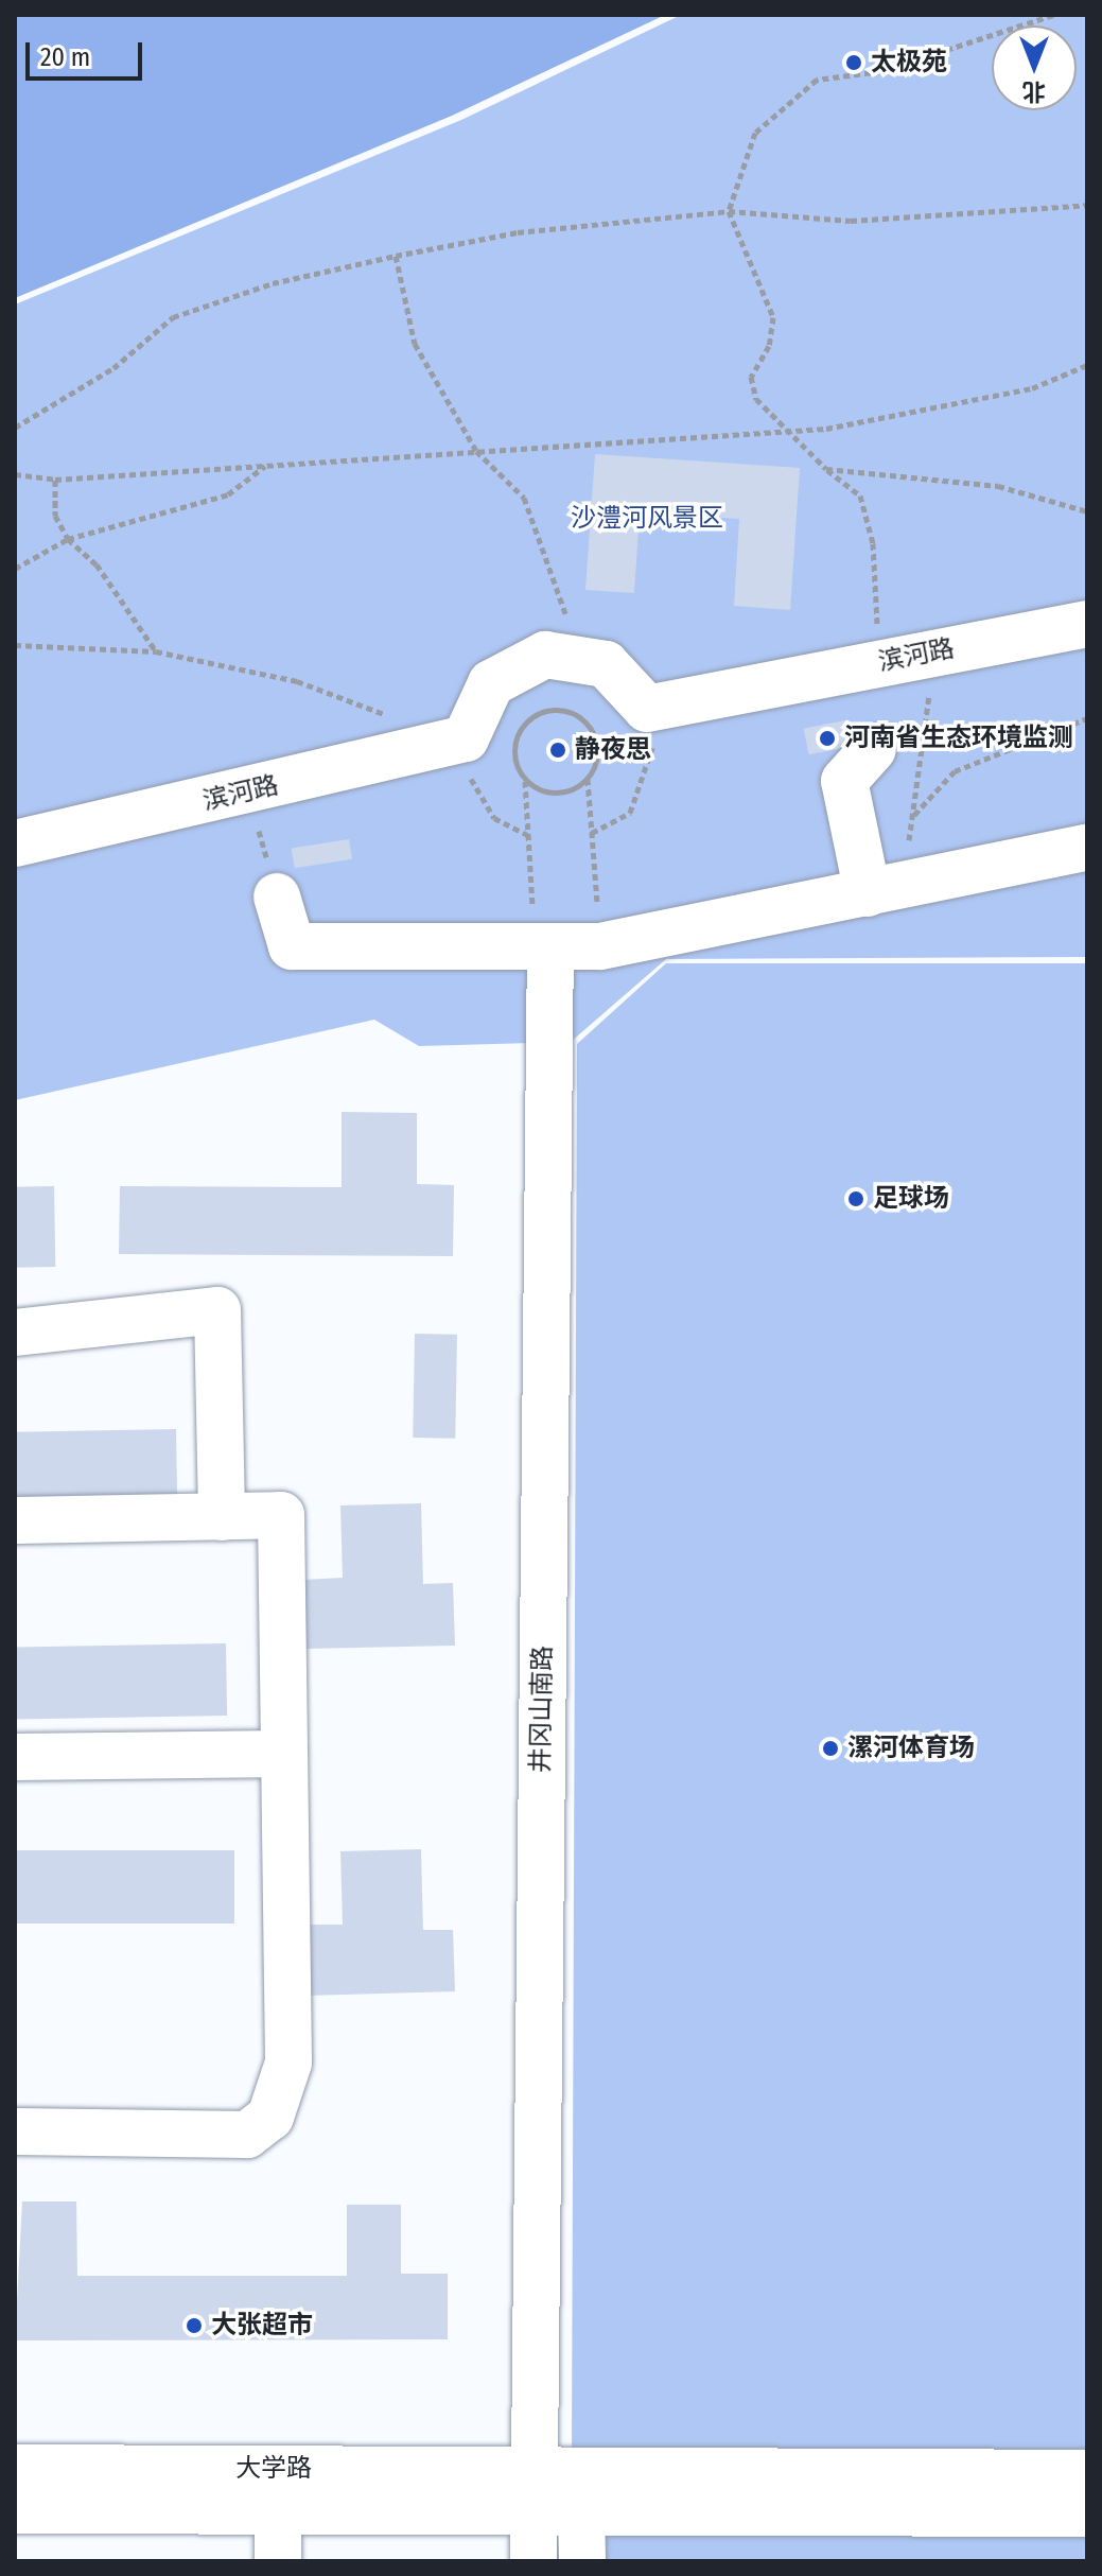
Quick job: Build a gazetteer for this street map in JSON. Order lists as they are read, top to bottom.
{
  "streets": {
    "street": ["滨河路", "井冈山南路", "大学路"]
  },
  "crossings": [
    ["井冈山南路", "大学路"]
  ],
  "parks": ["沙澧河风景区"],
  "places": [
    "太极苑",
    "河南省生态环境监测",
    "静夜思",
    "足球场",
    "漯河体育场",
    "大张超市"
  ],
  "scale_bar": "20 m",
  "north": "bottom"
}
